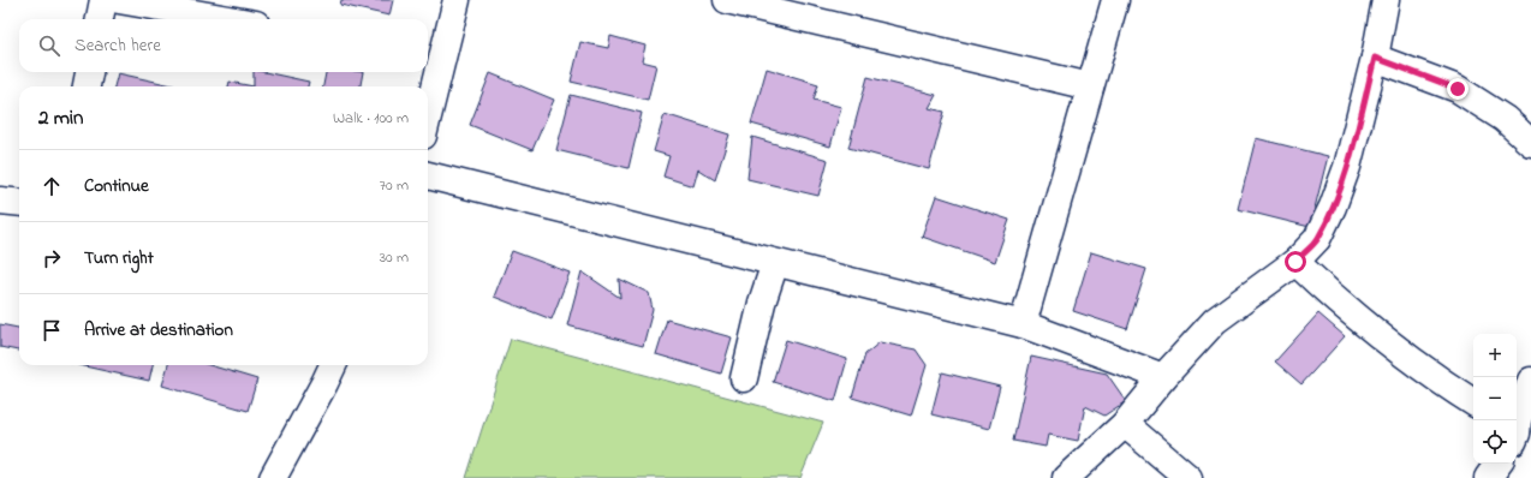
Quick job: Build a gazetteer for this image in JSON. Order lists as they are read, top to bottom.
{
  "page": {
    "search": "Search here",
    "heading": ["2 min", "Walk · 100 m"],
    "list": [
      ["Continue", "70 m"],
      ["Turn right", "30 m"],
      "Arrive at destination"
    ],
    "map_buttons": ["+", "−"]
  }
}
